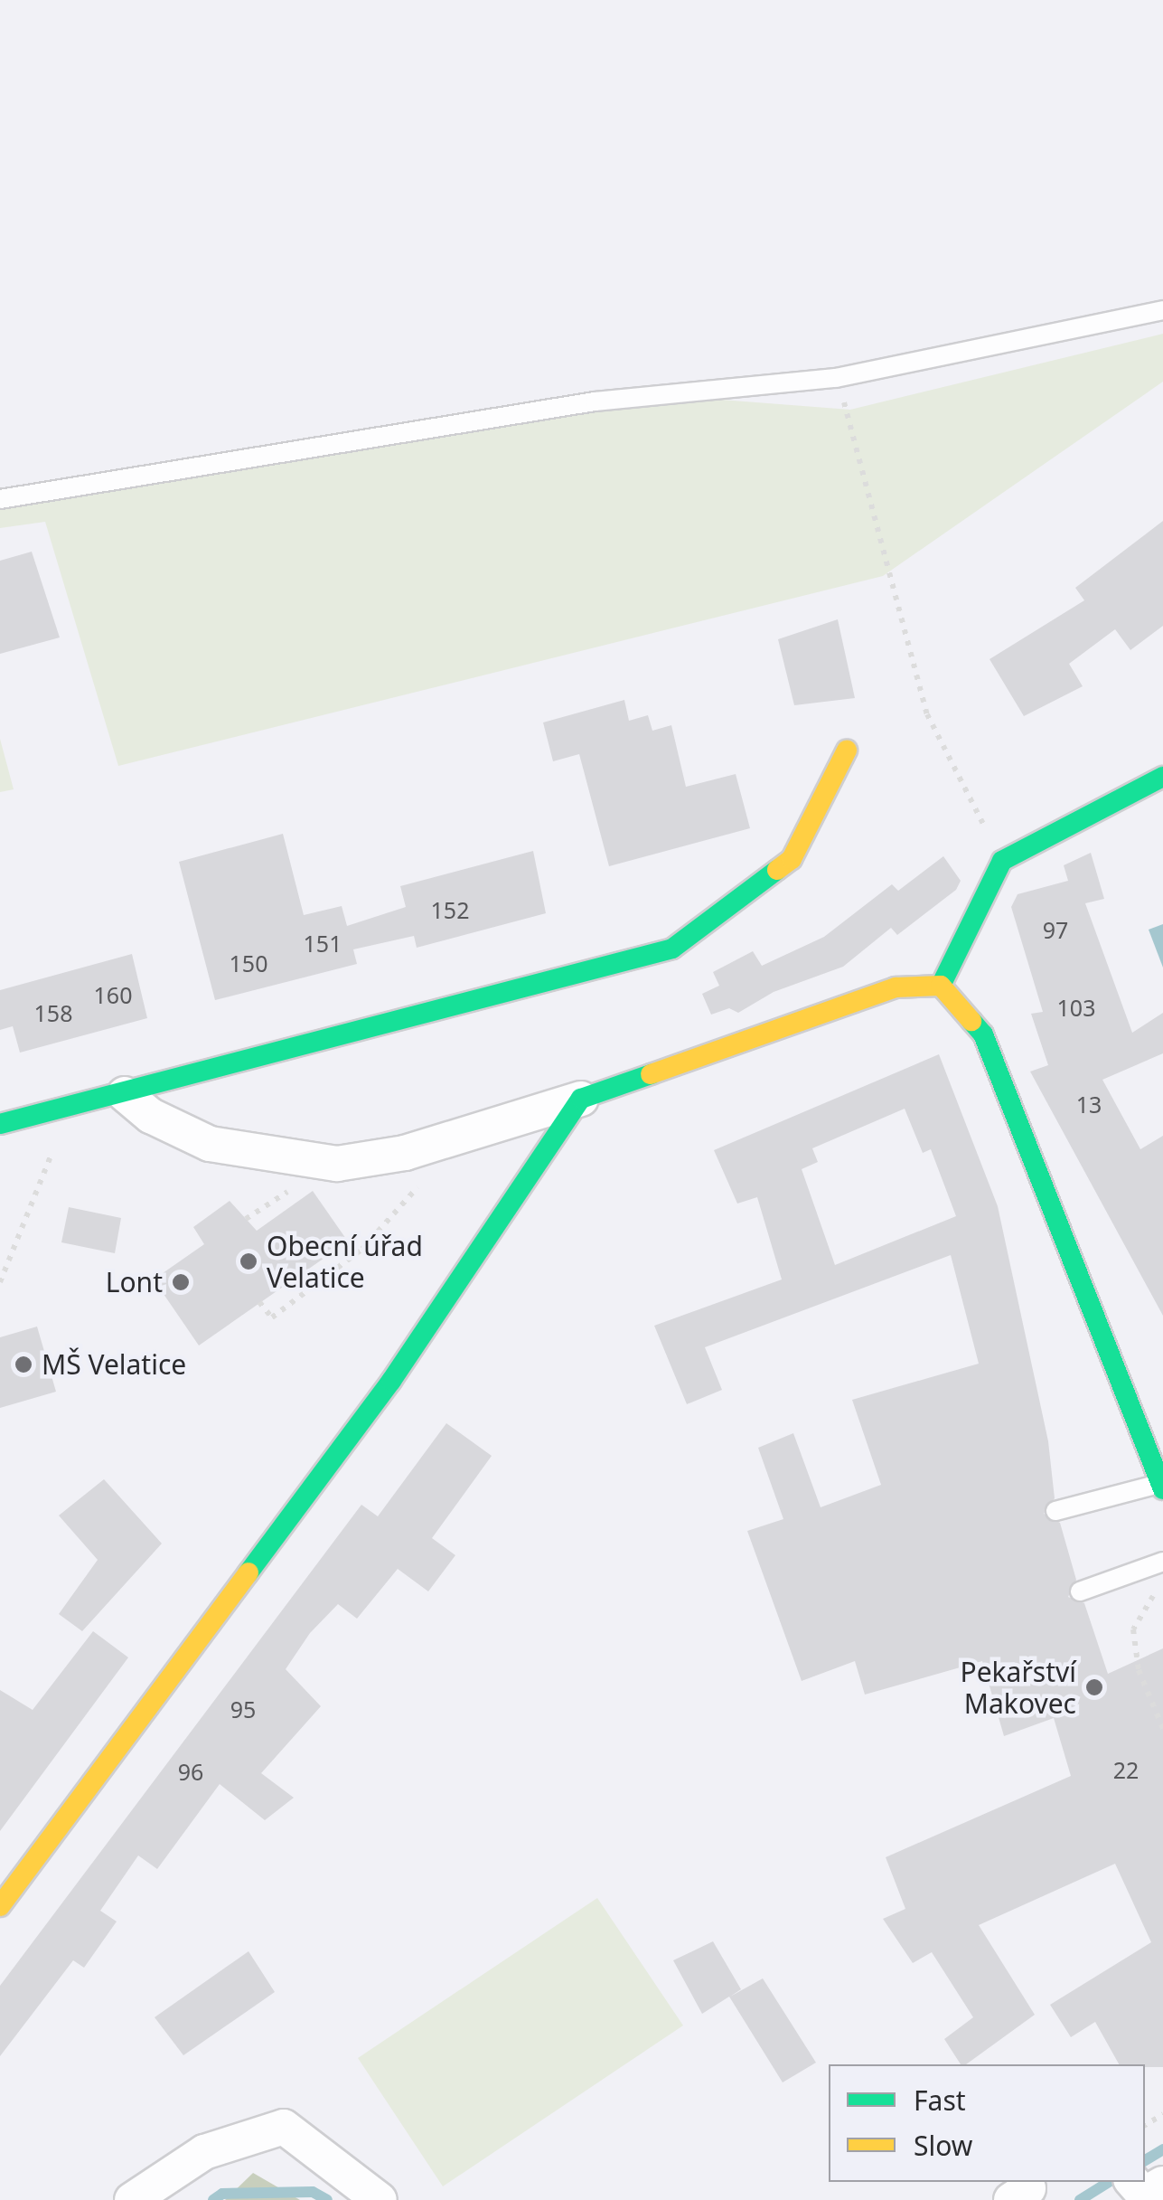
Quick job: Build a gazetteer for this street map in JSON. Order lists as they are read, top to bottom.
{
  "places": [
    "Obecní úřad Velatice",
    "Lont",
    "MŠ Velatice",
    "Pekařství Makovec"
  ],
  "house_numbers": [
    "152",
    "97",
    "151",
    "150",
    "160",
    "103",
    "158",
    "13",
    "95",
    "22",
    "96"
  ],
  "legend": ["Fast", "Slow"]
}
